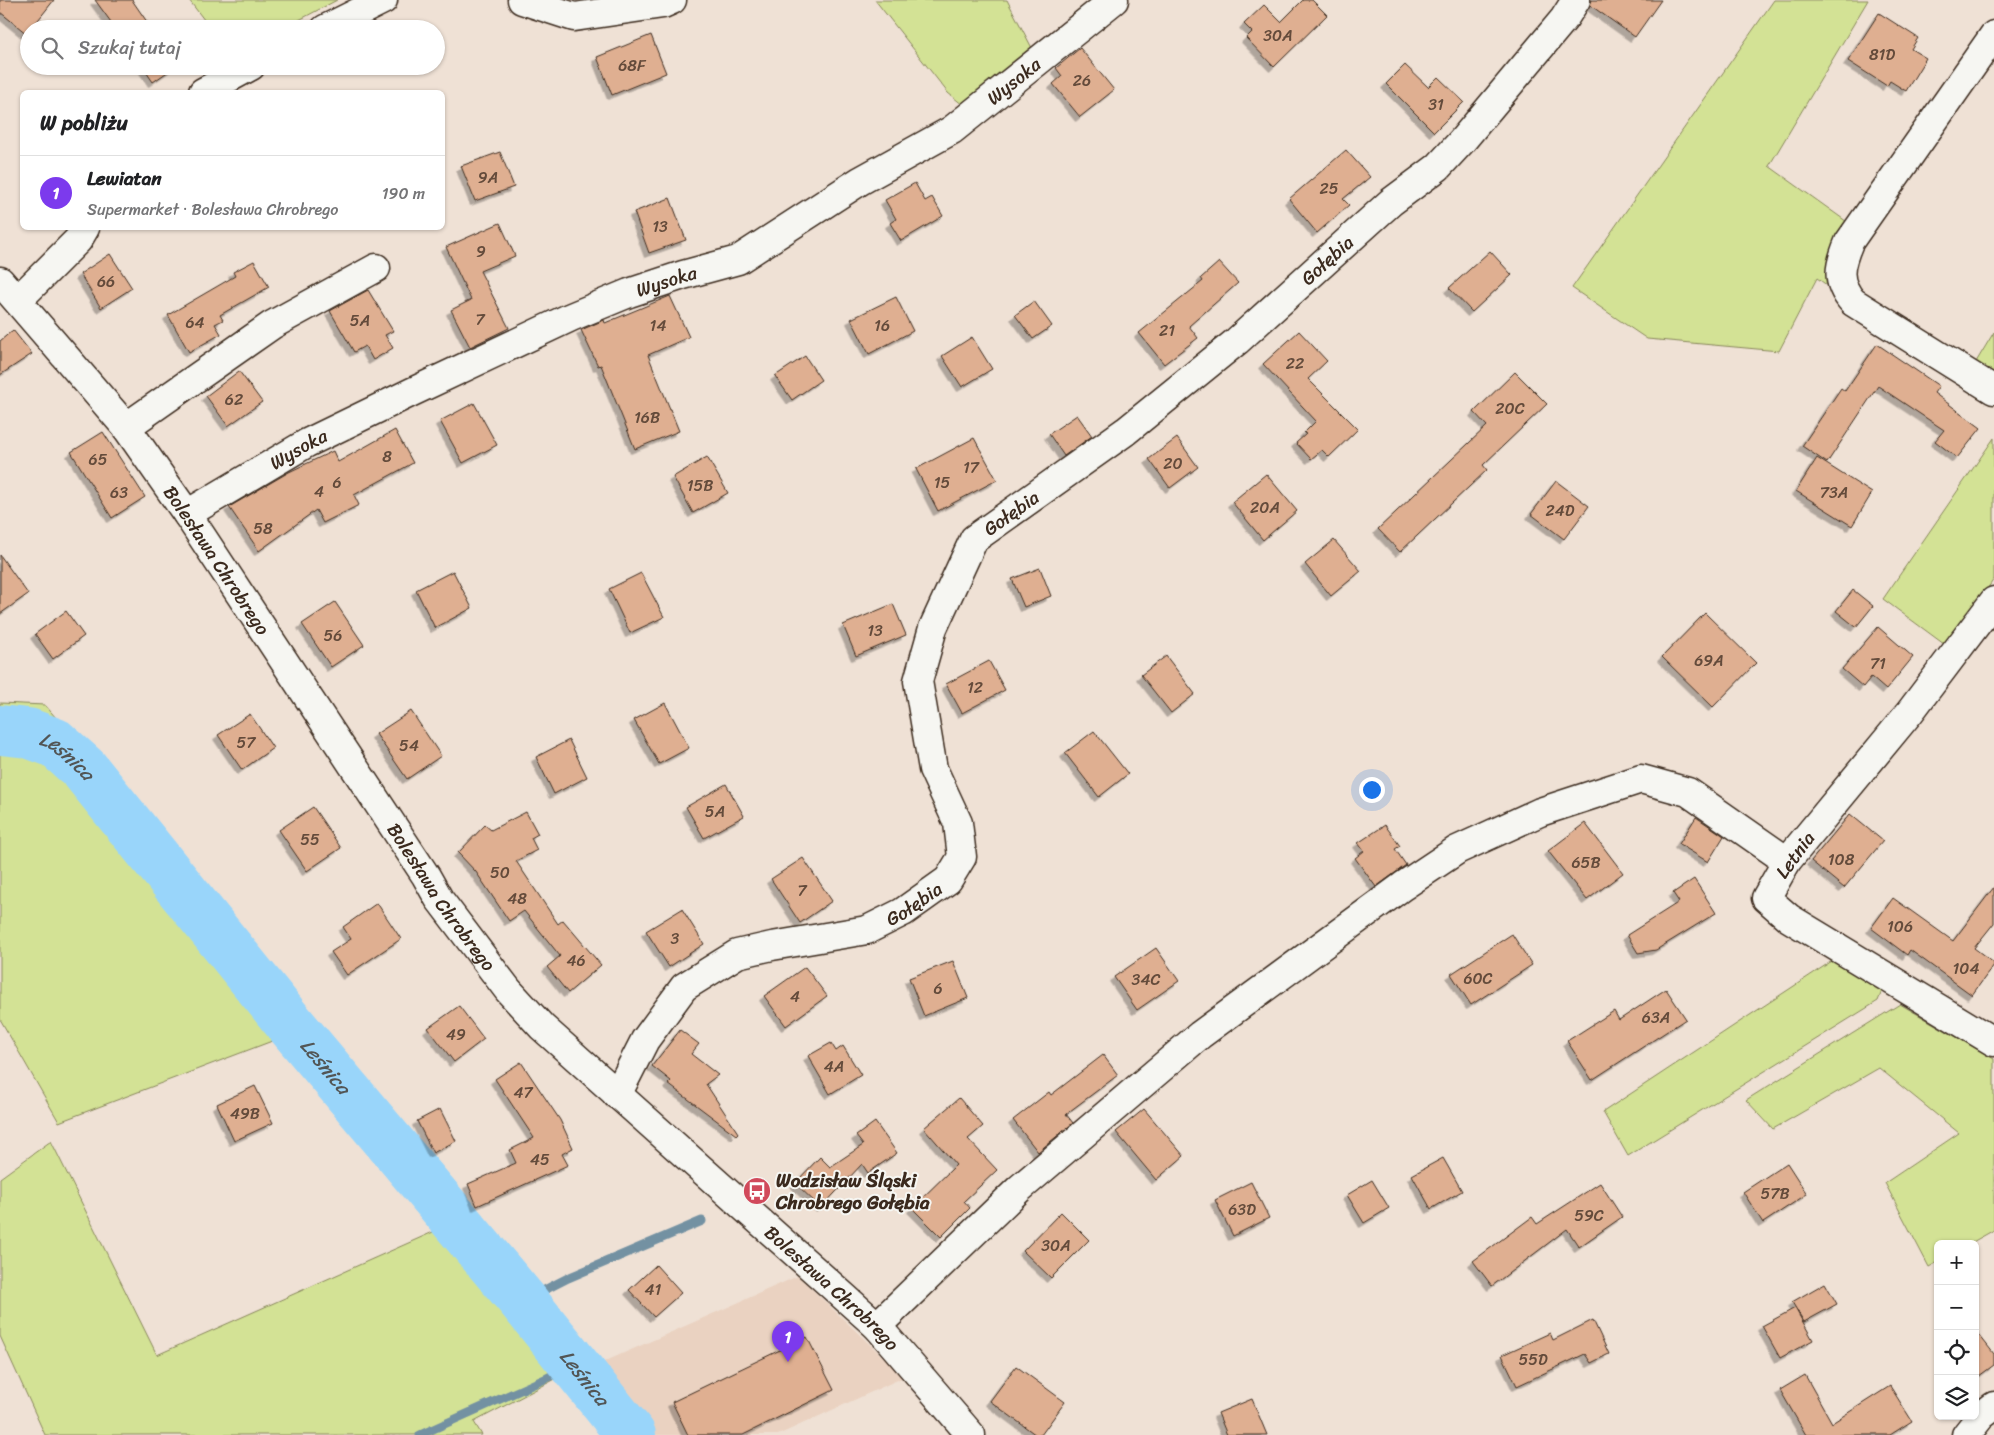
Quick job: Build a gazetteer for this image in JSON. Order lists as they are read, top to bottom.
{
  "streets": {
    "street": [
      "Wysoka",
      "Gołębia",
      "Bolesława Chrobrego",
      "Letnia"
    ]
  },
  "crossings": [
    ["Wysoka", "Bolesława Chrobrego"],
    ["Gołębia", "Bolesława Chrobrego"]
  ],
  "water": ["Leśnica"],
  "places": {
    "bus stop": ["Wodzisław Śląski Chrobrego Gołębia"]
  },
  "house_numbers": [
    "30A",
    "81D",
    "68F",
    "26",
    "31",
    "9A",
    "25",
    "13",
    "9",
    "66",
    "7",
    "5A",
    "64",
    "14",
    "16",
    "21",
    "22",
    "62",
    "20C",
    "16B",
    "8",
    "65",
    "20",
    "17",
    "6",
    "15",
    "15B",
    "4",
    "63",
    "73A",
    "20A",
    "24D",
    "58",
    "13",
    "56",
    "69A",
    "71",
    "12",
    "57",
    "54",
    "5A",
    "55",
    "108",
    "65B",
    "50",
    "7",
    "48",
    "106",
    "3",
    "46",
    "104",
    "60C",
    "34C",
    "6",
    "4",
    "63A",
    "49",
    "4A",
    "47",
    "49B",
    "45",
    "57B",
    "63D",
    "59C",
    "30A",
    "41",
    "55D"
  ],
  "page": {
    "search": "Szukaj tutaj",
    "heading": "W pobliżu",
    "list": [
      {
        "mark": "1",
        "name": "Lewiatan",
        "note": "Supermarket · Bolesława Chrobrego",
        "value": "190 m"
      }
    ],
    "map_buttons": ["+", "−"],
    "pins": "1"
  }
}
